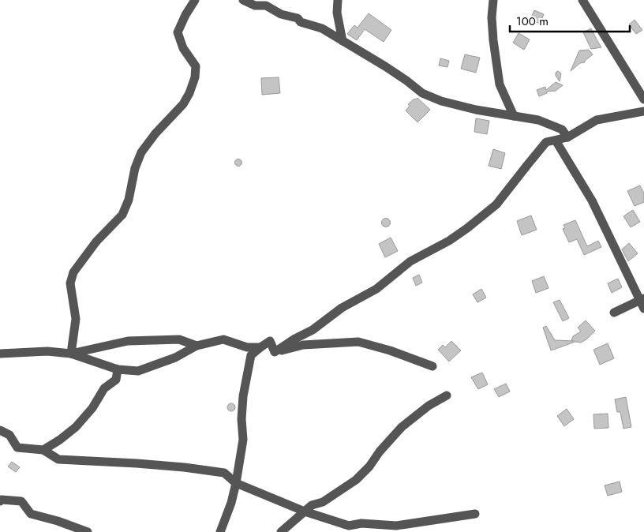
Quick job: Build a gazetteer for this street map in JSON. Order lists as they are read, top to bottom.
{
  "scale_bar": "100 m"
}
